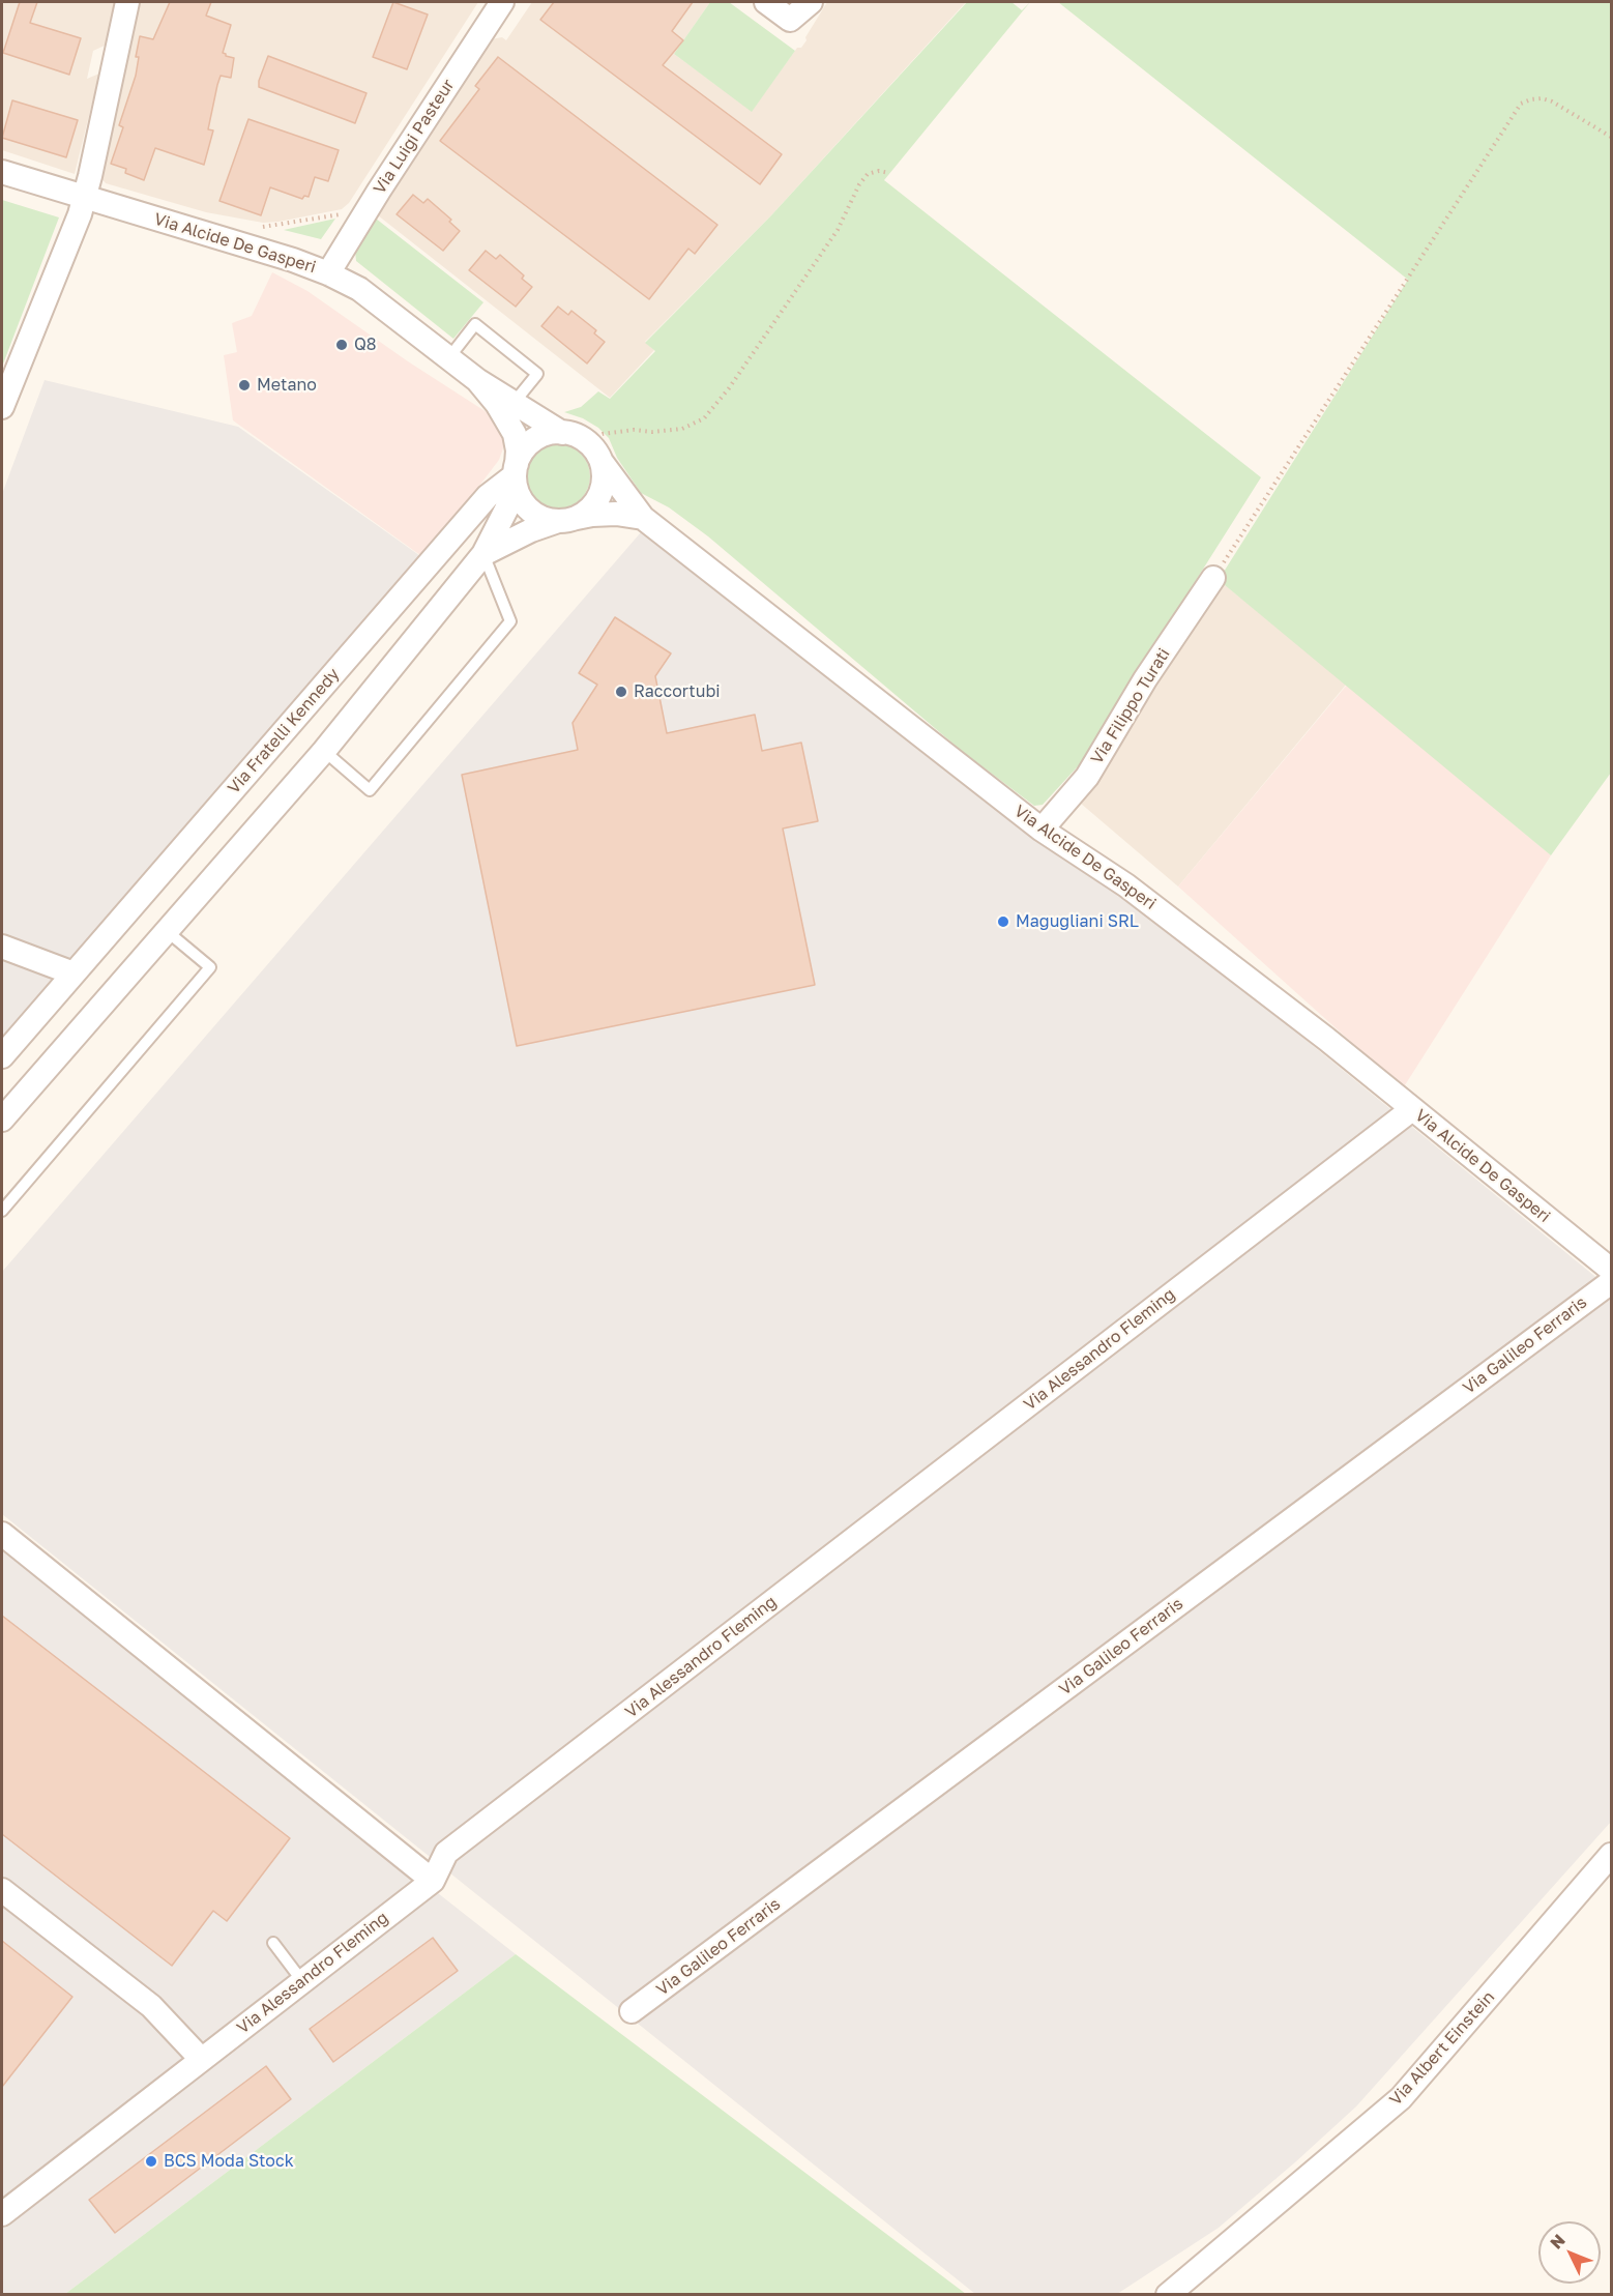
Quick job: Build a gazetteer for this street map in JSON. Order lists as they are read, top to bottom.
{
  "streets": {
    "street": [
      "Via Luigi Pasteur",
      "Via Alcide De Gasperi",
      "Via Filippo Turati",
      "Via Fratelli Kennedy",
      "Via Galileo Ferraris",
      "Via Alessandro Fleming",
      "Via Albert Einstein"
    ]
  },
  "crossings": [
    ["Via Luigi Pasteur", "Via Alcide De Gasperi"],
    ["Via Alcide De Gasperi", "Via Filippo Turati"],
    ["Via Alcide De Gasperi", "Via Fratelli Kennedy"],
    ["Via Alcide De Gasperi", "Via Alessandro Fleming"]
  ],
  "places": [
    "Q8",
    "Metano",
    "Raccortubi",
    "Magugliani SRL",
    "BCS Moda Stock"
  ],
  "north": "top left"
}
